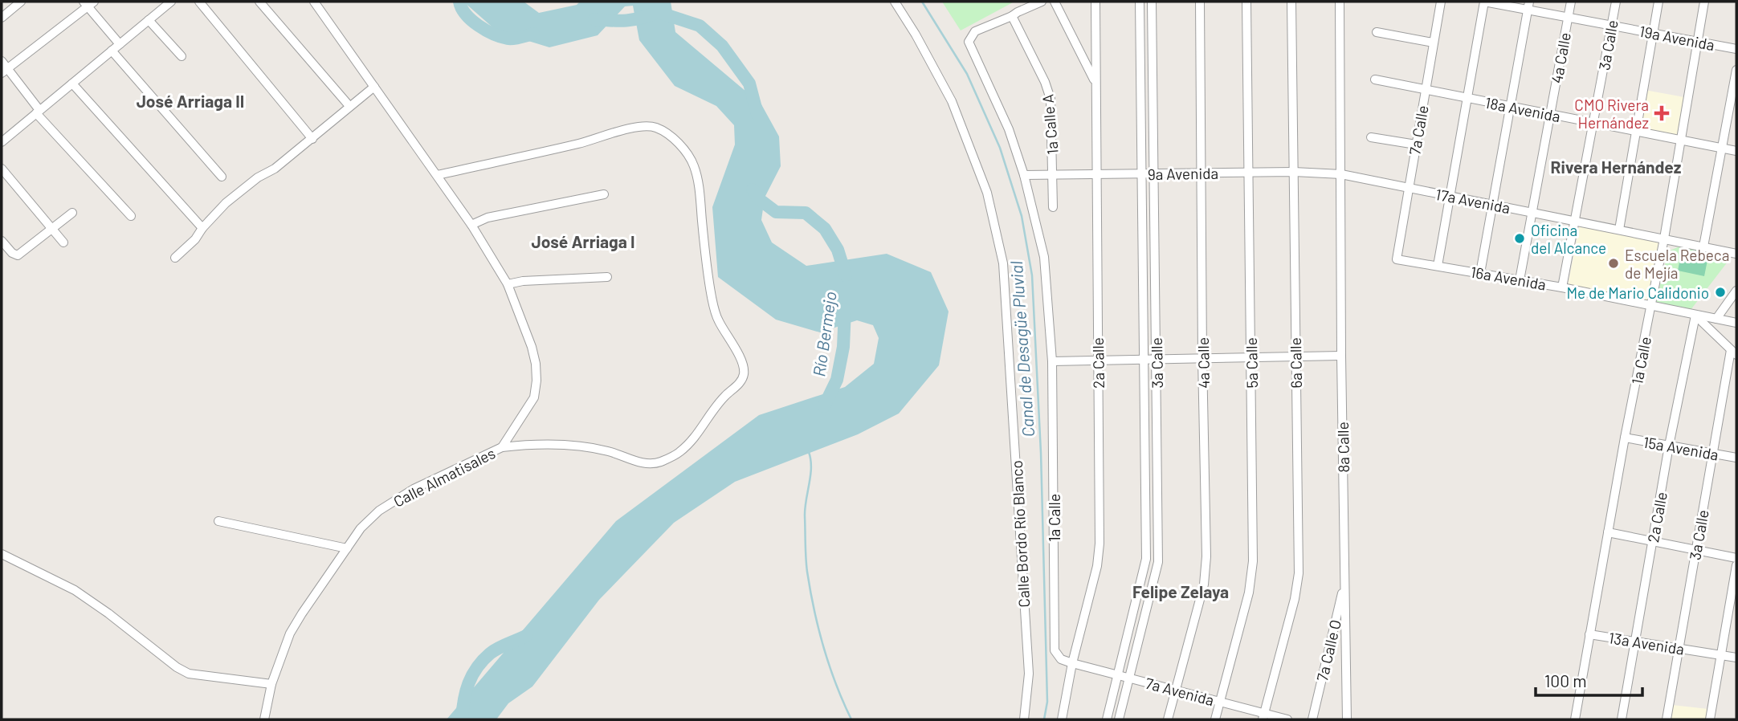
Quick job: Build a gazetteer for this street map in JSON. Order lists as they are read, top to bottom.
{
  "streets": {
    "street": [
      "19a Avenida",
      "3a Calle",
      "4a Calle",
      "18a Avenida",
      "1a Calle A",
      "7a Calle",
      "9a Avenida",
      "17a Avenida",
      "16a Avenida",
      "1a Calle",
      "2a Calle",
      "5a Calle",
      "6a Calle",
      "8a Calle",
      "15a Avenida",
      "Calle Almatisales",
      "Calle Bordo Río Blanco",
      "13a Avenida",
      "7a Calle O",
      "7a Avenida"
    ]
  },
  "crossings": [
    ["19a Avenida", "3a Calle"],
    ["19a Avenida", "4a Calle"],
    ["19a Avenida", "1a Calle"],
    ["3a Calle", "18a Avenida"],
    ["3a Calle", "9a Avenida"],
    ["3a Calle", "17a Avenida"],
    ["3a Calle", "16a Avenida"],
    ["3a Calle", "15a Avenida"],
    ["3a Calle", "13a Avenida"],
    ["3a Calle", "7a Avenida"],
    ["4a Calle", "18a Avenida"],
    ["4a Calle", "9a Avenida"],
    ["4a Calle", "17a Avenida"],
    ["4a Calle", "16a Avenida"],
    ["4a Calle", "7a Avenida"],
    ["18a Avenida", "7a Calle"],
    ["18a Avenida", "1a Calle"],
    ["1a Calle A", "9a Avenida"],
    ["7a Calle", "17a Avenida"],
    ["7a Calle", "16a Avenida"],
    ["9a Avenida", "17a Avenida"],
    ["9a Avenida", "2a Calle"],
    ["9a Avenida", "5a Calle"],
    ["9a Avenida", "6a Calle"],
    ["9a Avenida", "8a Calle"],
    ["17a Avenida", "1a Calle"],
    ["17a Avenida", "8a Calle"],
    ["16a Avenida", "1a Calle"],
    ["16a Avenida", "2a Calle"],
    ["1a Calle", "2a Calle"],
    ["1a Calle", "15a Avenida"],
    ["1a Calle", "13a Avenida"],
    ["1a Calle", "7a Avenida"],
    ["2a Calle", "15a Avenida"],
    ["2a Calle", "13a Avenida"],
    ["2a Calle", "7a Avenida"],
    ["5a Calle", "7a Avenida"],
    ["6a Calle", "7a Avenida"],
    ["8a Calle", "7a Calle O"]
  ],
  "districts": [
    "José Arriaga II",
    "Rivera Hernández",
    "José Arriaga I",
    "Felipe Zelaya"
  ],
  "water": ["Río Bermejo", "Canal de Desagüe Pluvial"],
  "places": {
    "health": ["CMO Rivera Hernández"],
    "other": ["Oficina del Alcance", "Escuela Rebeca de Mejía", "Me de Mario Calidonio"]
  },
  "scale_bar": "100 m"
}
